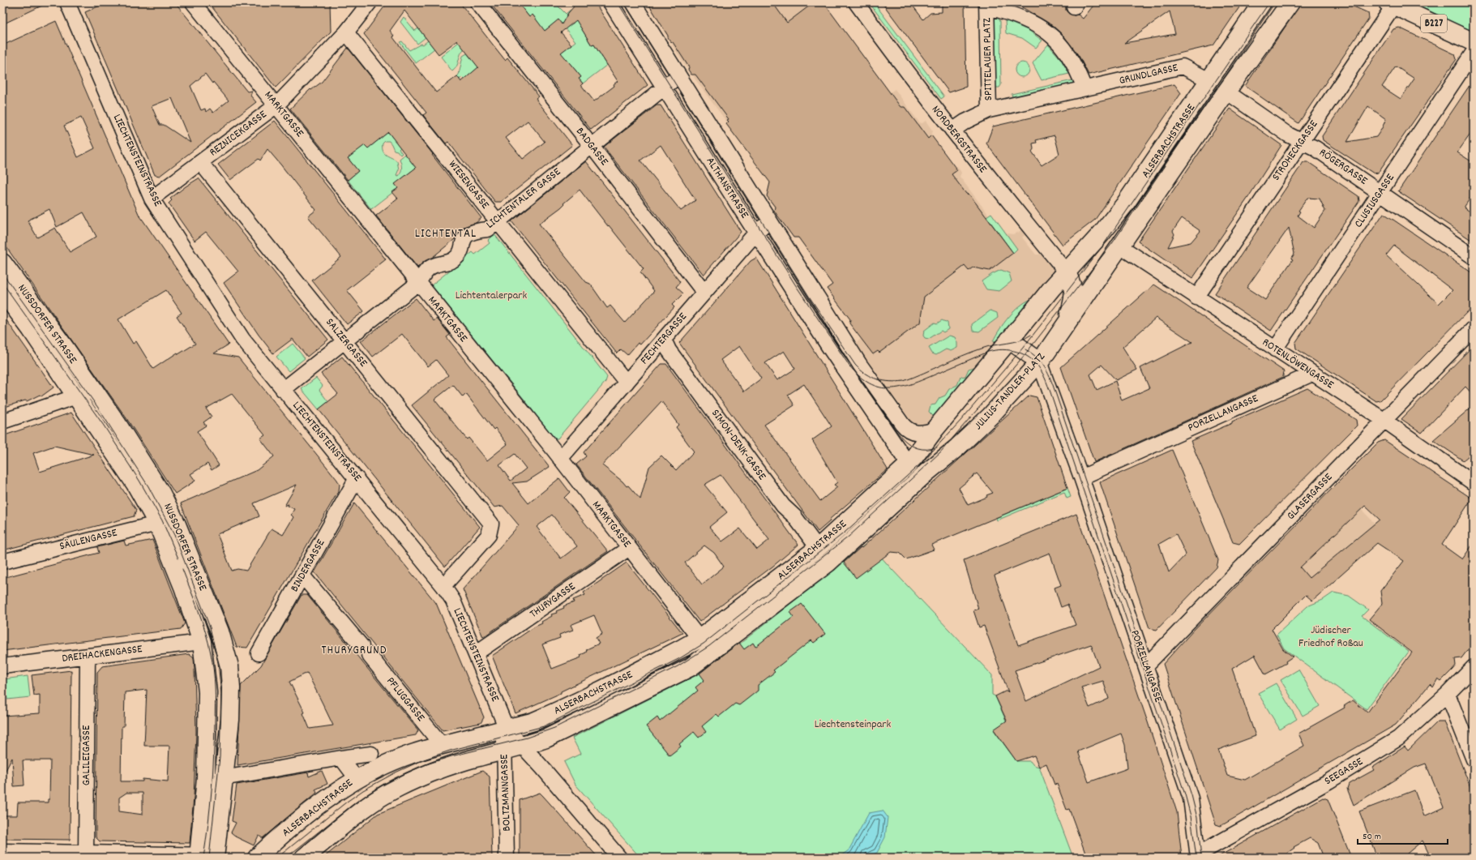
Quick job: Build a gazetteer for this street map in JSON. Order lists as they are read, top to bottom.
{
  "streets": {
    "main road": [
      "B227",
      "ALSERBACHSTRASSE",
      "NUSSDORFER STRASSE",
      "JULIUS-TANDLER-PLATZ"
    ],
    "street": [
      "SPITTELAUER PLATZ",
      "GRUNDLGASSE",
      "MARKTGASSE",
      "REZNICEKGASSE",
      "NORDBERGSTRASSE",
      "BADGASSE",
      "STROHECKGASSE",
      "LIECHTENSTEINSTRASSE",
      "RÖGERGASSE",
      "WIESENGASSE",
      "ALTHANSTRASSE",
      "LICHTENTALER GASSE",
      "CLUSIUSGASSE",
      "FECHTERGASSE",
      "SALZERGASSE",
      "ROTENLÖWENGASSE",
      "PORZELLANGASSE",
      "SIMON-DENK-GASSE",
      "GLASERGASSE",
      "SÄULENGASSE",
      "BINDERGASSE",
      "THURYGASSE",
      "DREIHACKENGASSE",
      "PFLUGGASSE",
      "GALILEIGASSE",
      "SEEGASSE",
      "BOLTZMANNGASSE"
    ]
  },
  "crossings": [
    ["B227", "STROHECKGASSE"],
    ["SPITTELAUER PLATZ", "GRUNDLGASSE"],
    ["SPITTELAUER PLATZ", "NORDBERGSTRASSE"],
    ["GRUNDLGASSE", "ALSERBACHSTRASSE"],
    ["MARKTGASSE", "REZNICEKGASSE"],
    ["MARKTGASSE", "ALSERBACHSTRASSE"],
    ["MARKTGASSE", "LICHTENTALER GASSE"],
    ["MARKTGASSE", "FECHTERGASSE"],
    ["MARKTGASSE", "THURYGASSE"],
    ["REZNICEKGASSE", "LIECHTENSTEINSTRASSE"],
    ["REZNICEKGASSE", "WIESENGASSE"],
    ["REZNICEKGASSE", "SALZERGASSE"],
    ["NORDBERGSTRASSE", "ALSERBACHSTRASSE"],
    ["ALSERBACHSTRASSE", "LIECHTENSTEINSTRASSE"],
    ["ALSERBACHSTRASSE", "RÖGERGASSE"],
    ["ALSERBACHSTRASSE", "ALTHANSTRASSE"],
    ["ALSERBACHSTRASSE", "ROTENLÖWENGASSE"],
    ["ALSERBACHSTRASSE", "JULIUS-TANDLER-PLATZ"],
    ["ALSERBACHSTRASSE", "SIMON-DENK-GASSE"],
    ["ALSERBACHSTRASSE", "PFLUGGASSE"],
    ["ALSERBACHSTRASSE", "BOLTZMANNGASSE"],
    ["BADGASSE", "LICHTENTALER GASSE"],
    ["BADGASSE", "FECHTERGASSE"],
    ["STROHECKGASSE", "RÖGERGASSE"],
    ["STROHECKGASSE", "ROTENLÖWENGASSE"],
    ["LIECHTENSTEINSTRASSE", "LICHTENTALER GASSE"],
    ["LIECHTENSTEINSTRASSE", "SALZERGASSE"],
    ["LIECHTENSTEINSTRASSE", "BINDERGASSE"],
    ["LIECHTENSTEINSTRASSE", "THURYGASSE"],
    ["LIECHTENSTEINSTRASSE", "BOLTZMANNGASSE"],
    ["RÖGERGASSE", "CLUSIUSGASSE"],
    ["WIESENGASSE", "LICHTENTALER GASSE"],
    ["WIESENGASSE", "FECHTERGASSE"],
    ["ALTHANSTRASSE", "LICHTENTALER GASSE"],
    ["ALTHANSTRASSE", "FECHTERGASSE"],
    ["LICHTENTALER GASSE", "SALZERGASSE"],
    ["CLUSIUSGASSE", "ROTENLÖWENGASSE"],
    ["NUSSDORFER STRASSE", "SÄULENGASSE"],
    ["NUSSDORFER STRASSE", "DREIHACKENGASSE"],
    ["FECHTERGASSE", "SIMON-DENK-GASSE"],
    ["ROTENLÖWENGASSE", "JULIUS-TANDLER-PLATZ"],
    ["ROTENLÖWENGASSE", "PORZELLANGASSE"],
    ["ROTENLÖWENGASSE", "GLASERGASSE"],
    ["JULIUS-TANDLER-PLATZ", "PORZELLANGASSE"],
    ["PORZELLANGASSE", "GLASERGASSE"],
    ["PORZELLANGASSE", "SEEGASSE"],
    ["BINDERGASSE", "PFLUGGASSE"],
    ["DREIHACKENGASSE", "GALILEIGASSE"]
  ],
  "districts": ["LICHTENTAL", "THURYGRUND"],
  "parks": ["Lichtentalerpark", "Jüdischer Friedhof Roßau", "Liechtensteinpark"],
  "scale_bar": "50 m"
}
